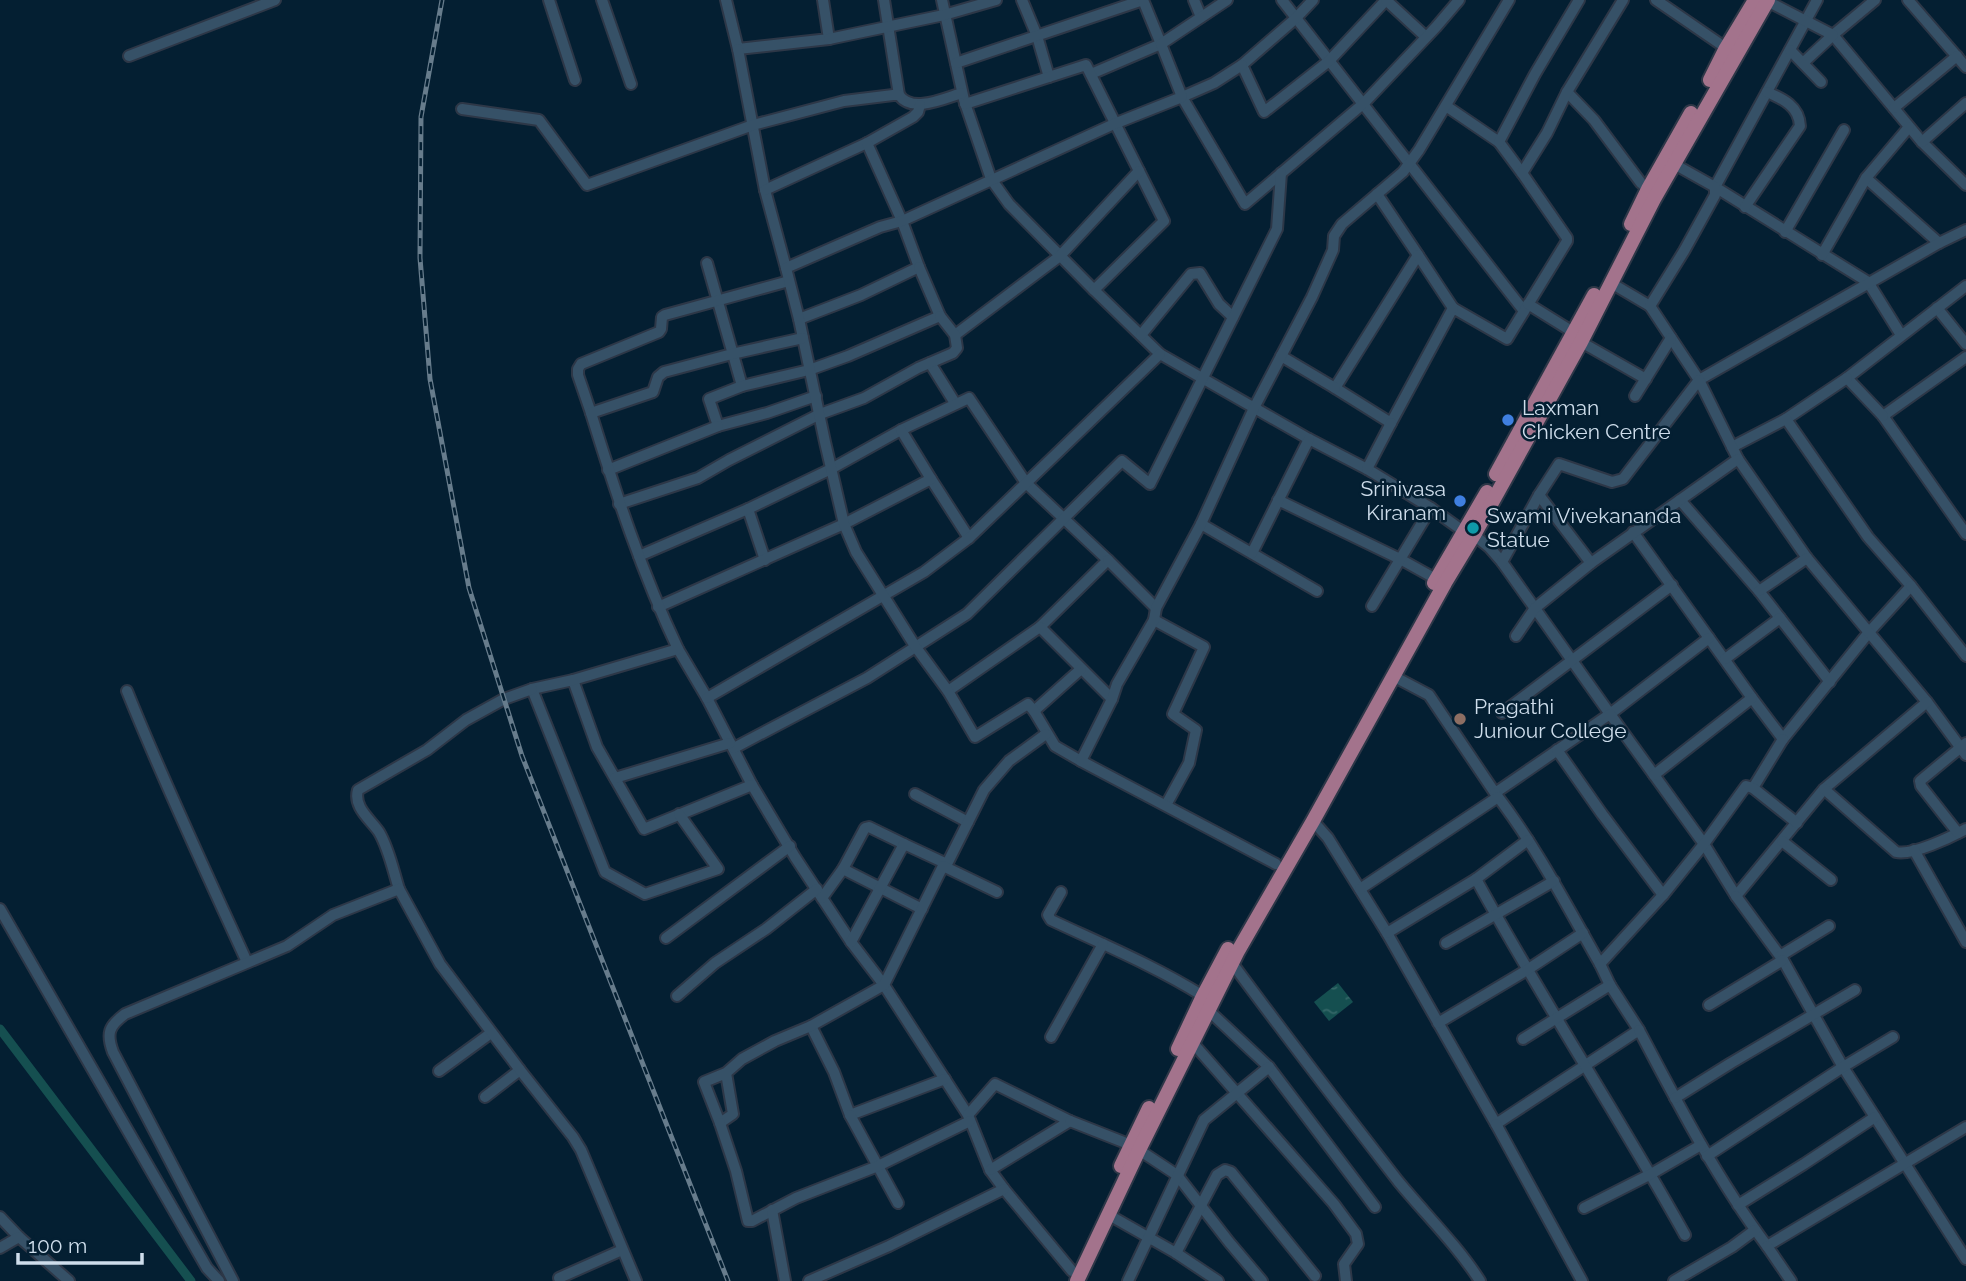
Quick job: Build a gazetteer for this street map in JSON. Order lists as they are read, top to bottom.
{
  "places": [
    "Laxman Chicken Centre",
    "Srinivasa Kiranam",
    "Swami Vivekananda Statue",
    "Pragathi Juniour College"
  ],
  "scale_bar": "100 m"
}
